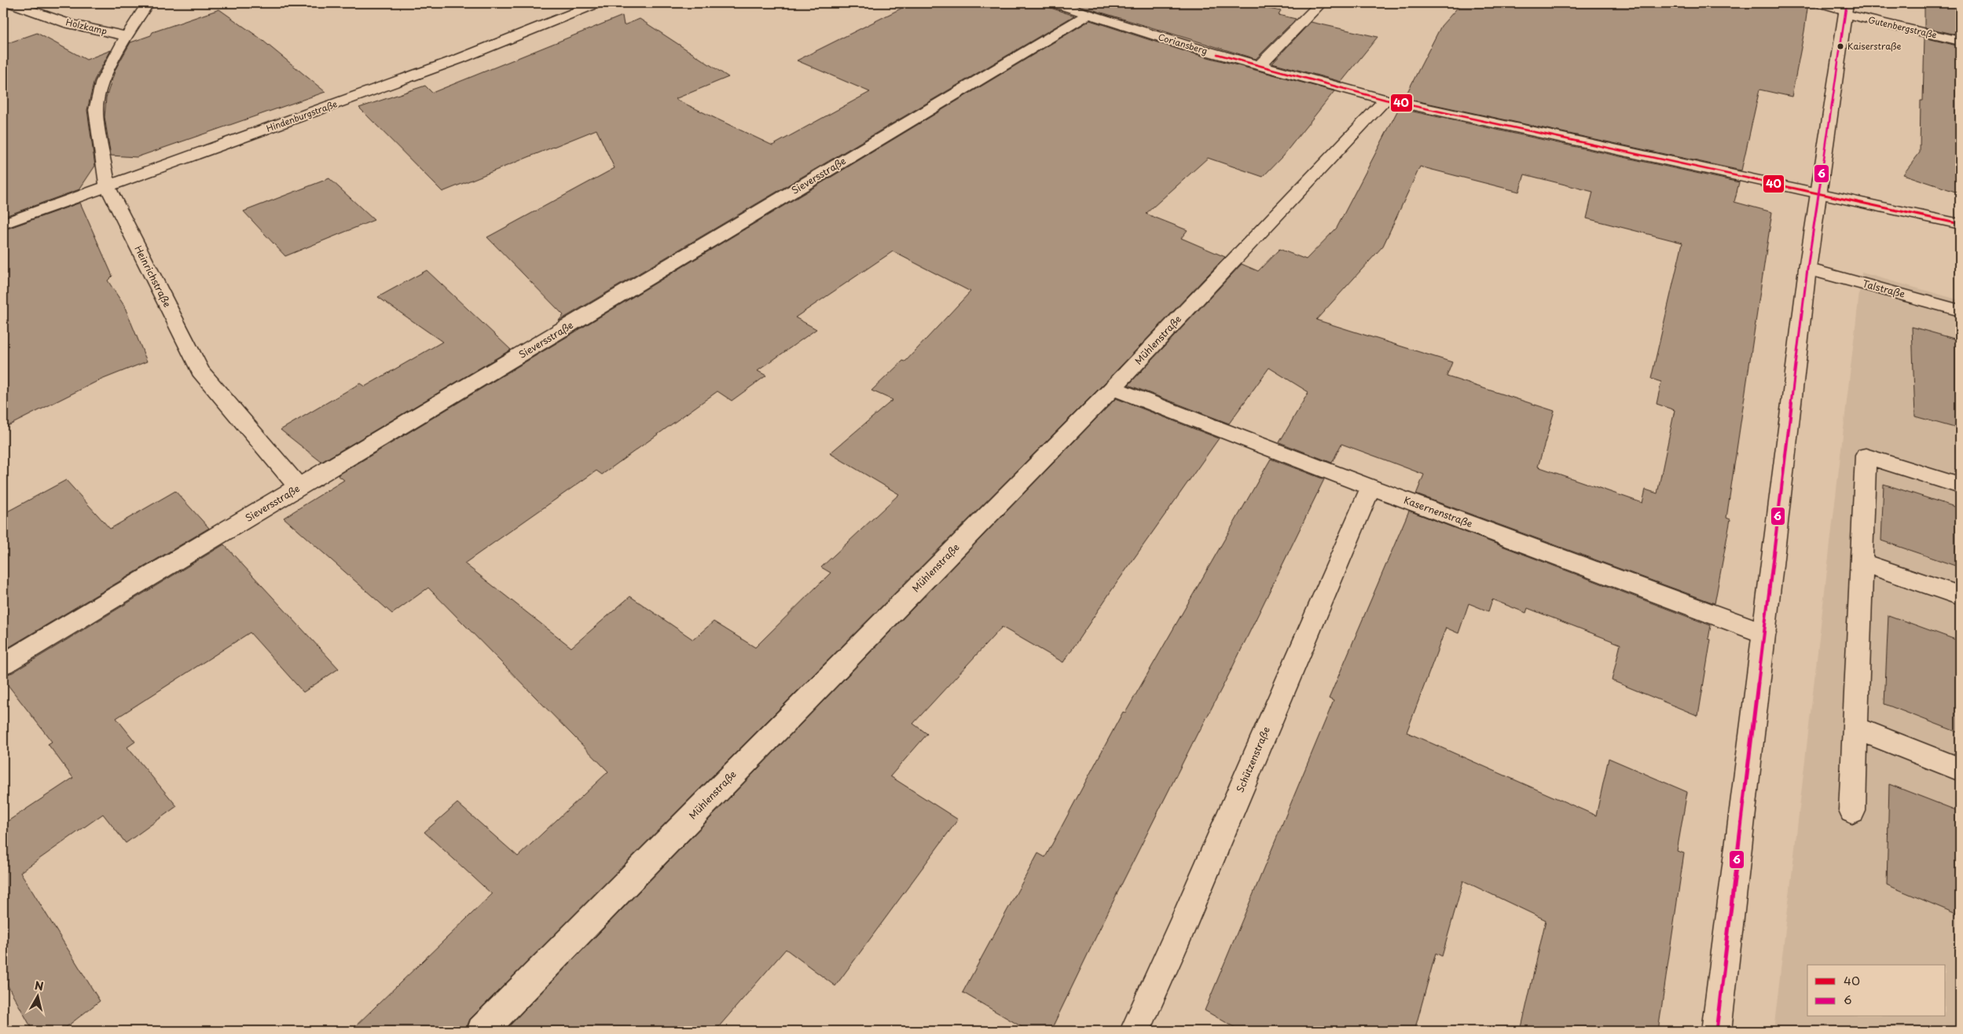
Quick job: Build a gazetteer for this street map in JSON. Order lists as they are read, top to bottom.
{
  "streets": {
    "street": [
      "Holzkamp",
      "Gutenbergstraße",
      "Coriansberg",
      "Hindenburgstraße",
      "Sieversstraße",
      "Heinrichstraße",
      "Talstraße",
      "Mühlenstraße",
      "Kasernenstraße",
      "Schützenstraße"
    ]
  },
  "crossings": [
    ["Holzkamp", "Heinrichstraße"],
    ["Coriansberg", "Sieversstraße"],
    ["Coriansberg", "Mühlenstraße"],
    ["Hindenburgstraße", "Heinrichstraße"],
    ["Sieversstraße", "Heinrichstraße"],
    ["Mühlenstraße", "Kasernenstraße"],
    ["Kasernenstraße", "Schützenstraße"]
  ],
  "places": ["Kaiserstraße"],
  "lines": ["transit line 6", "transit line 40"],
  "legend": ["40", "6"],
  "north": "top"
}
